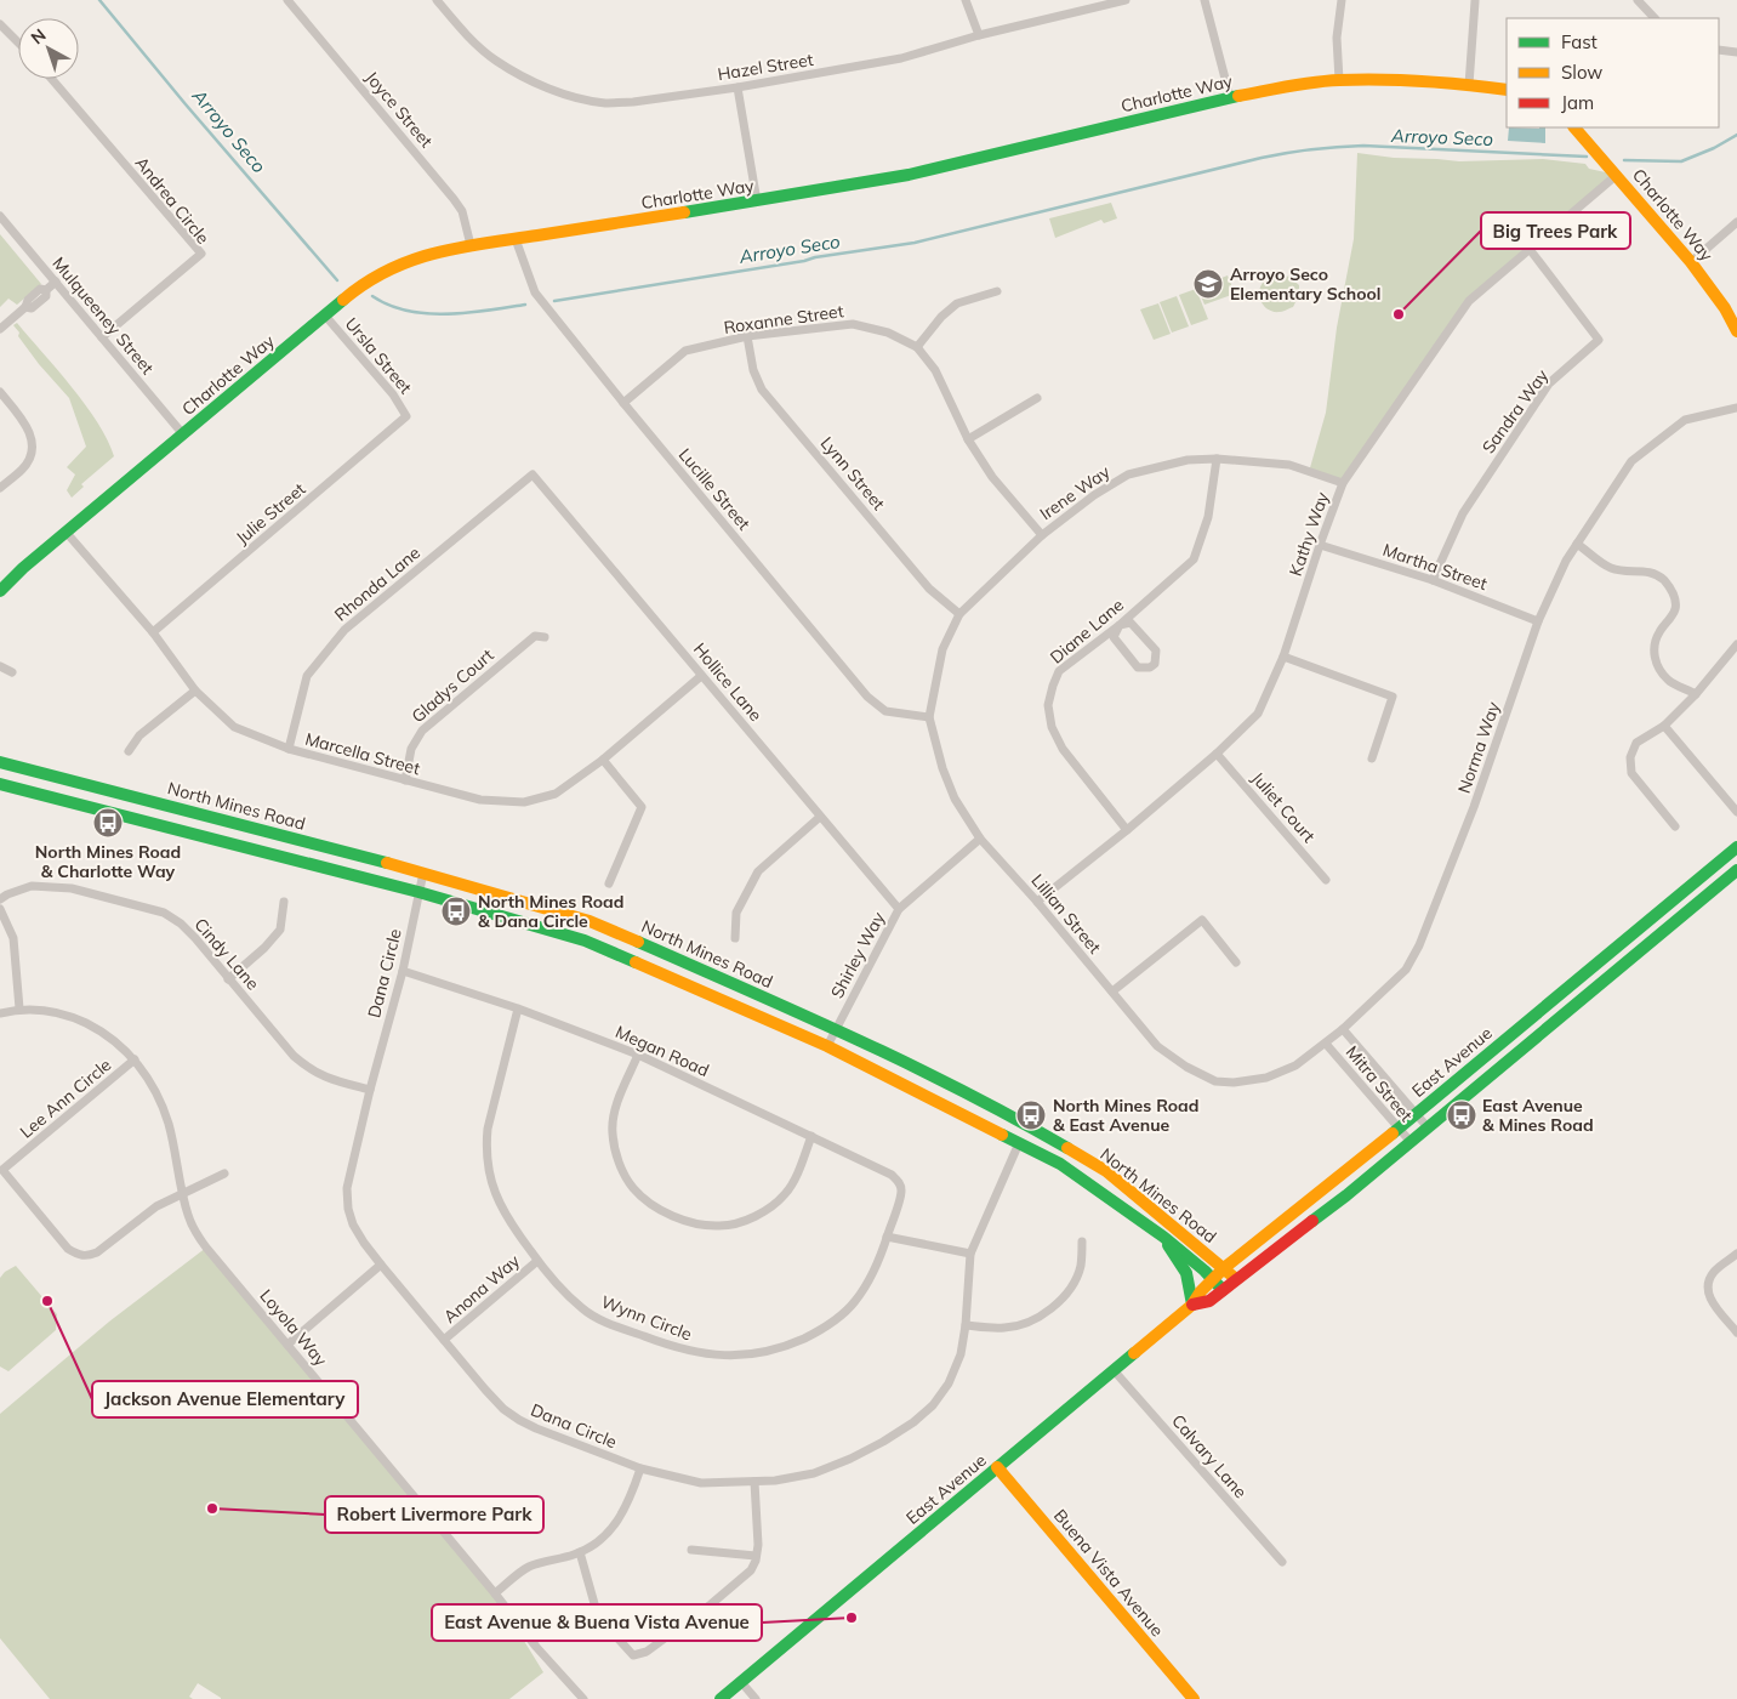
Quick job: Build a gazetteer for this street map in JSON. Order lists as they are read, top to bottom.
{
  "streets": {
    "main road": [
      "Charlotte Way",
      "North Mines Road",
      "East Avenue",
      "Buena Vista Avenue"
    ],
    "street": [
      "Hazel Street",
      "Joyce Street",
      "Andrea Circle",
      "Mulqueeney Street",
      "Roxanne Street",
      "Ursla Street",
      "Sandra Way",
      "Lynn Street",
      "Lucille Street",
      "Irene Way",
      "Julie Street",
      "Kathy Way",
      "Martha Street",
      "Rhonda Lane",
      "Diane Lane",
      "Hollice Lane",
      "Gladys Court",
      "Norma Way",
      "Marcella Street",
      "Juliet Court",
      "Lillian Street",
      "Cindy Lane",
      "Shirley Way",
      "Dana Circle",
      "Megan Road",
      "Mitra Street",
      "Lee Ann Circle",
      "Anona Way",
      "Wynn Circle",
      "Loyola Way",
      "Calvary Lane"
    ]
  },
  "crossings": [
    ["Charlotte Way", "Joyce Street"],
    ["Charlotte Way", "Mulqueeney Street"],
    ["Charlotte Way", "Ursla Street"],
    ["Charlotte Way", "Lucille Street"],
    ["Charlotte Way", "Kathy Way"],
    ["Charlotte Way", "Marcella Street"],
    ["Andrea Circle", "Mulqueeney Street"],
    ["Roxanne Street", "Lynn Street"],
    ["Roxanne Street", "Lucille Street"],
    ["Roxanne Street", "Irene Way"],
    ["Ursla Street", "Julie Street"],
    ["Sandra Way", "Kathy Way"],
    ["Sandra Way", "Martha Street"],
    ["Lynn Street", "Irene Way"],
    ["Lucille Street", "Irene Way"],
    ["Lucille Street", "Lillian Street"],
    ["Irene Way", "Kathy Way"],
    ["Irene Way", "Diane Lane"],
    ["Irene Way", "Lillian Street"],
    ["Julie Street", "Marcella Street"],
    ["Kathy Way", "Martha Street"],
    ["Kathy Way", "Diane Lane"],
    ["Kathy Way", "Juliet Court"],
    ["Kathy Way", "Lillian Street"],
    ["Martha Street", "Norma Way"],
    ["Rhonda Lane", "Hollice Lane"],
    ["Rhonda Lane", "Marcella Street"],
    ["Hollice Lane", "Marcella Street"],
    ["Hollice Lane", "Shirley Way"],
    ["Gladys Court", "Marcella Street"],
    ["Norma Way", "Lillian Street"],
    ["Norma Way", "Mitra Street"],
    ["North Mines Road", "Shirley Way"],
    ["North Mines Road", "Dana Circle"],
    ["North Mines Road", "East Avenue"],
    ["Lillian Street", "Shirley Way"],
    ["Cindy Lane", "Dana Circle"],
    ["Dana Circle", "Megan Road"],
    ["Dana Circle", "Anona Way"],
    ["Megan Road", "Wynn Circle"],
    ["East Avenue", "Mitra Street"],
    ["East Avenue", "Calvary Lane"],
    ["East Avenue", "Buena Vista Avenue"],
    ["Lee Ann Circle", "Loyola Way"],
    ["Anona Way", "Wynn Circle"]
  ],
  "water": ["Arroyo Seco"],
  "places": {
    "school or university": ["Arroyo Seco Elementary School"],
    "other": [
      "Big Trees Park",
      "Jackson Avenue Elementary",
      "Robert Livermore Park",
      "East Avenue & Buena Vista Avenue"
    ],
    "bus stop": [
      "North Mines Road & Charlotte Way",
      "North Mines Road & Dana Circle",
      "North Mines Road & East Avenue",
      "East Avenue & Mines Road"
    ]
  },
  "legend": ["Fast", "Slow", "Jam"],
  "north": "top left"
}
